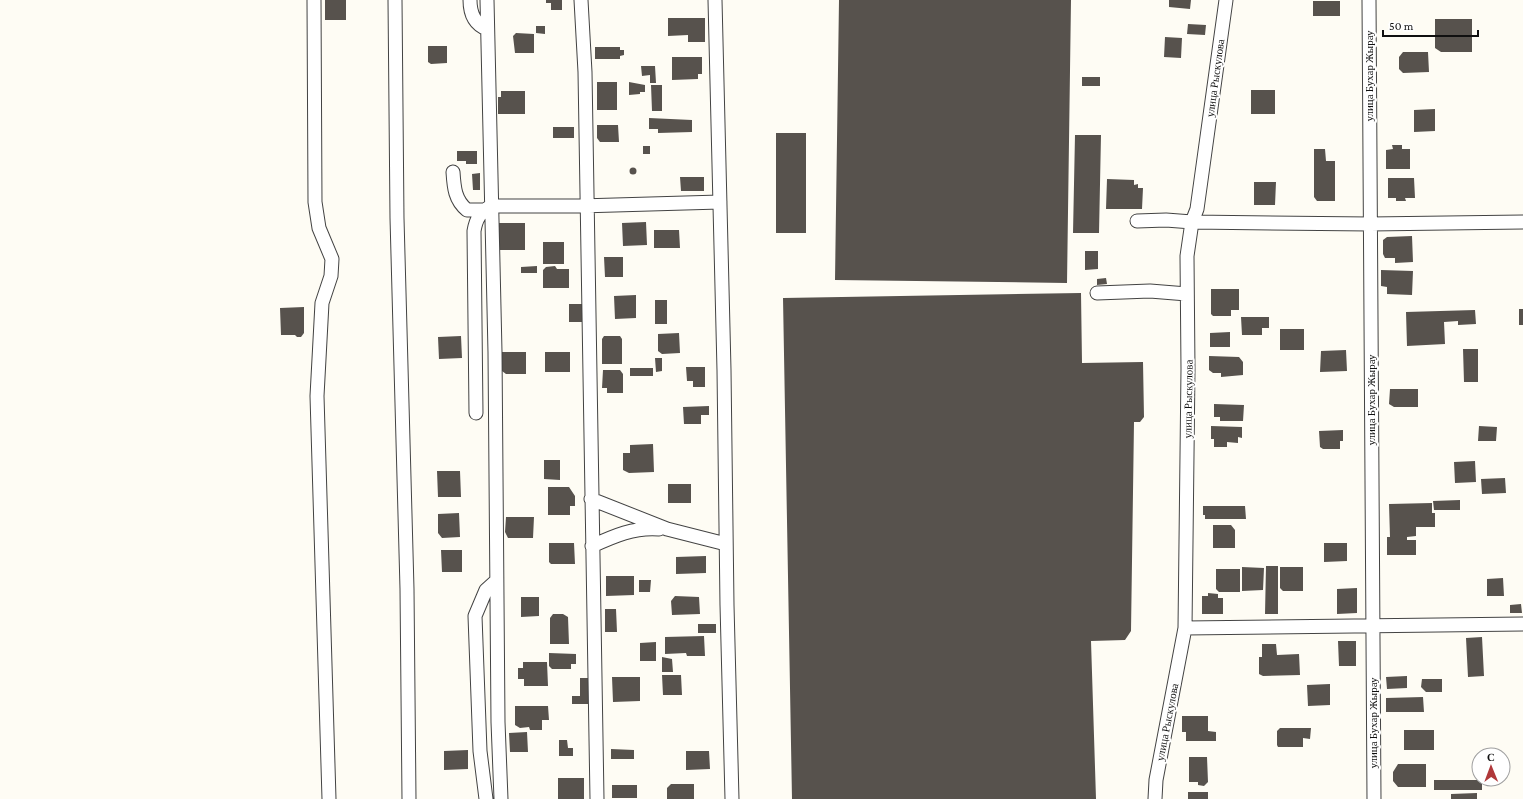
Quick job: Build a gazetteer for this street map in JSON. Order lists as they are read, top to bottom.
{
  "streets": {
    "street": ["улица Бухар Жырау", "улица Рыскулова"]
  },
  "scale_bar": "50 m",
  "north": "top"
}
